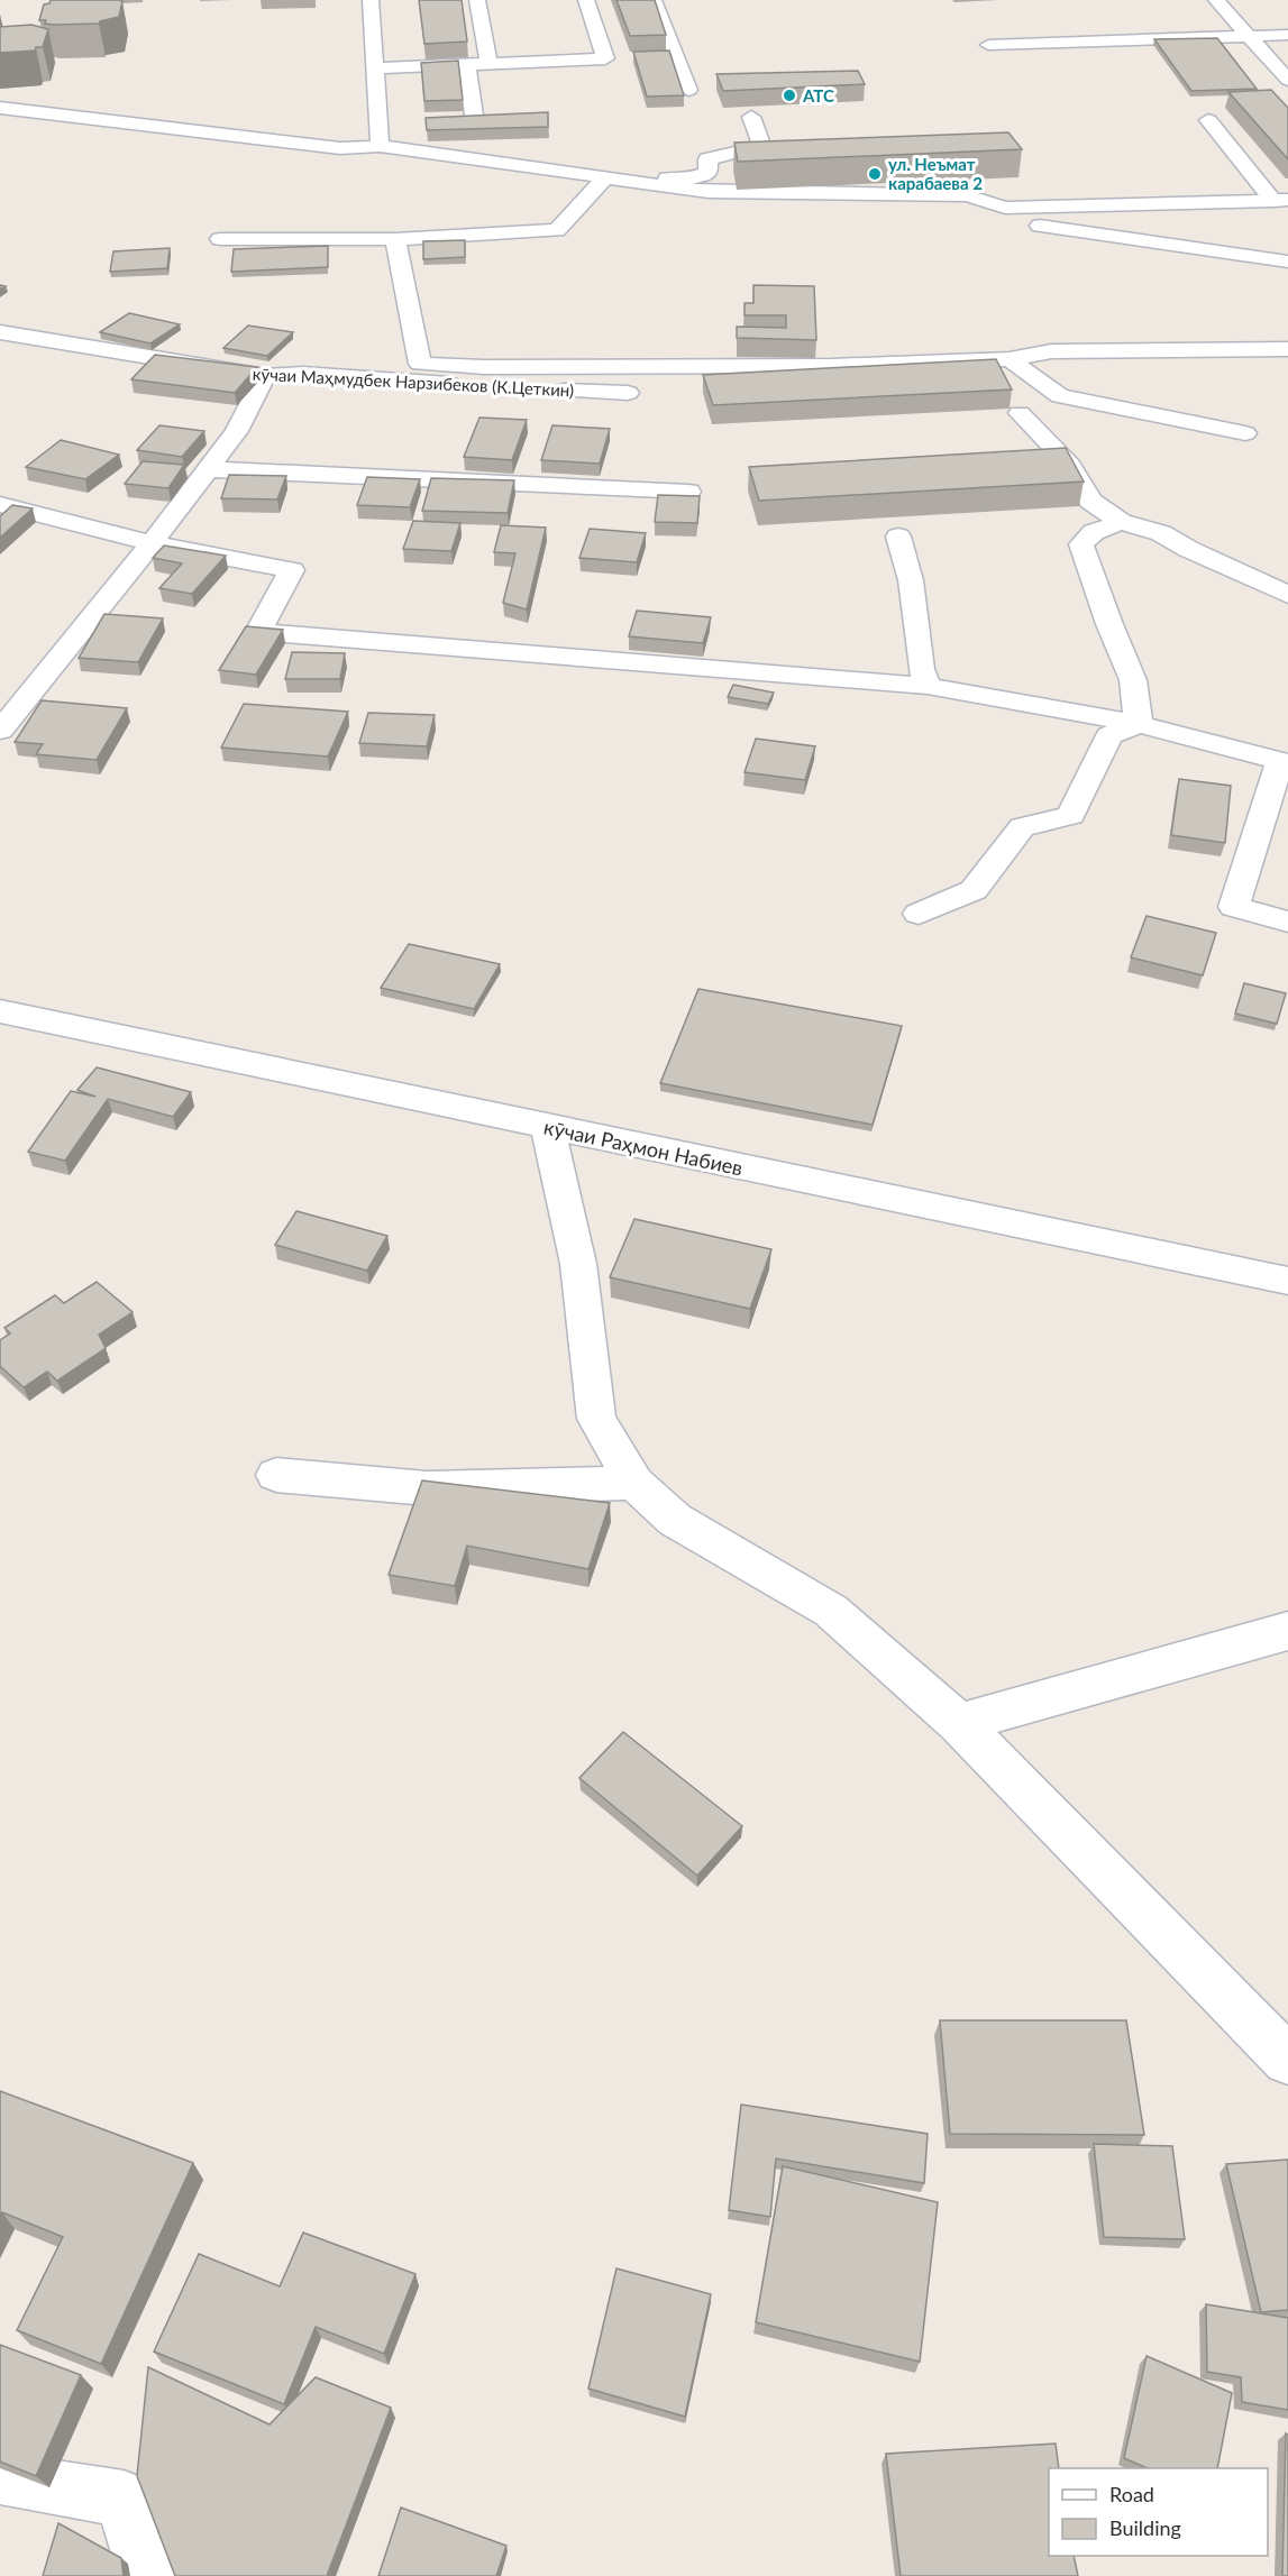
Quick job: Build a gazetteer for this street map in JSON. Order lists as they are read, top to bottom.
{
  "streets": {
    "street": ["кӯчаи Маҳмудбек Нарзибеков (К.Цеткин)", "кӯчаи Раҳмон Набиев"]
  },
  "places": ["АТС", "ул. Неъмат карабаева 2"],
  "legend": ["Road", "Building"]
}
